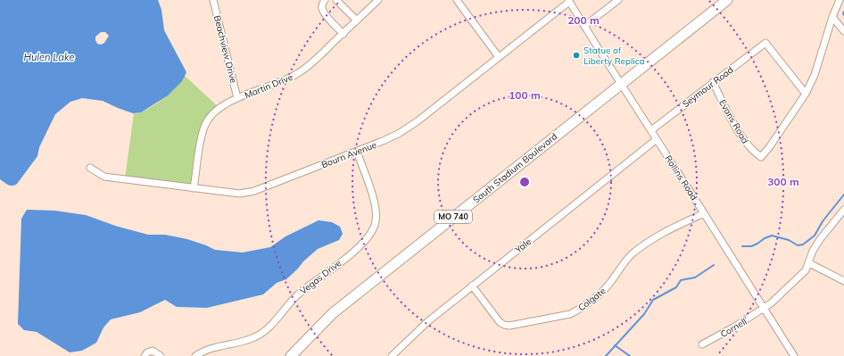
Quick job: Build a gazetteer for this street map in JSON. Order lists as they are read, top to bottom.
{
  "streets": {
    "main road": ["South Stadium Boulevard", "MO 740"],
    "street": [
      "Beachview Drive",
      "Martin Drive",
      "Seymour Road",
      "Evans Road",
      "Bourn Avenue",
      "Rollins Road",
      "Yale",
      "Vegas Drive",
      "Colgate",
      "Cornell"
    ]
  },
  "crossings": [
    ["Beachview Drive", "Martin Drive"],
    ["Martin Drive", "Bourn Avenue"],
    ["Seymour Road", "Evans Road"],
    ["Seymour Road", "Rollins Road"],
    ["Bourn Avenue", "Rollins Road"],
    ["Bourn Avenue", "Vegas Drive"],
    ["South Stadium Boulevard", "Rollins Road"],
    ["Rollins Road", "Yale"],
    ["Rollins Road", "Colgate"],
    ["Rollins Road", "Cornell"],
    ["Yale", "Colgate"]
  ],
  "water": ["Hulen Lake"],
  "places": ["Statue of Liberty Replica"],
  "rings": ["200 m", "100 m", "300 m"]
}
